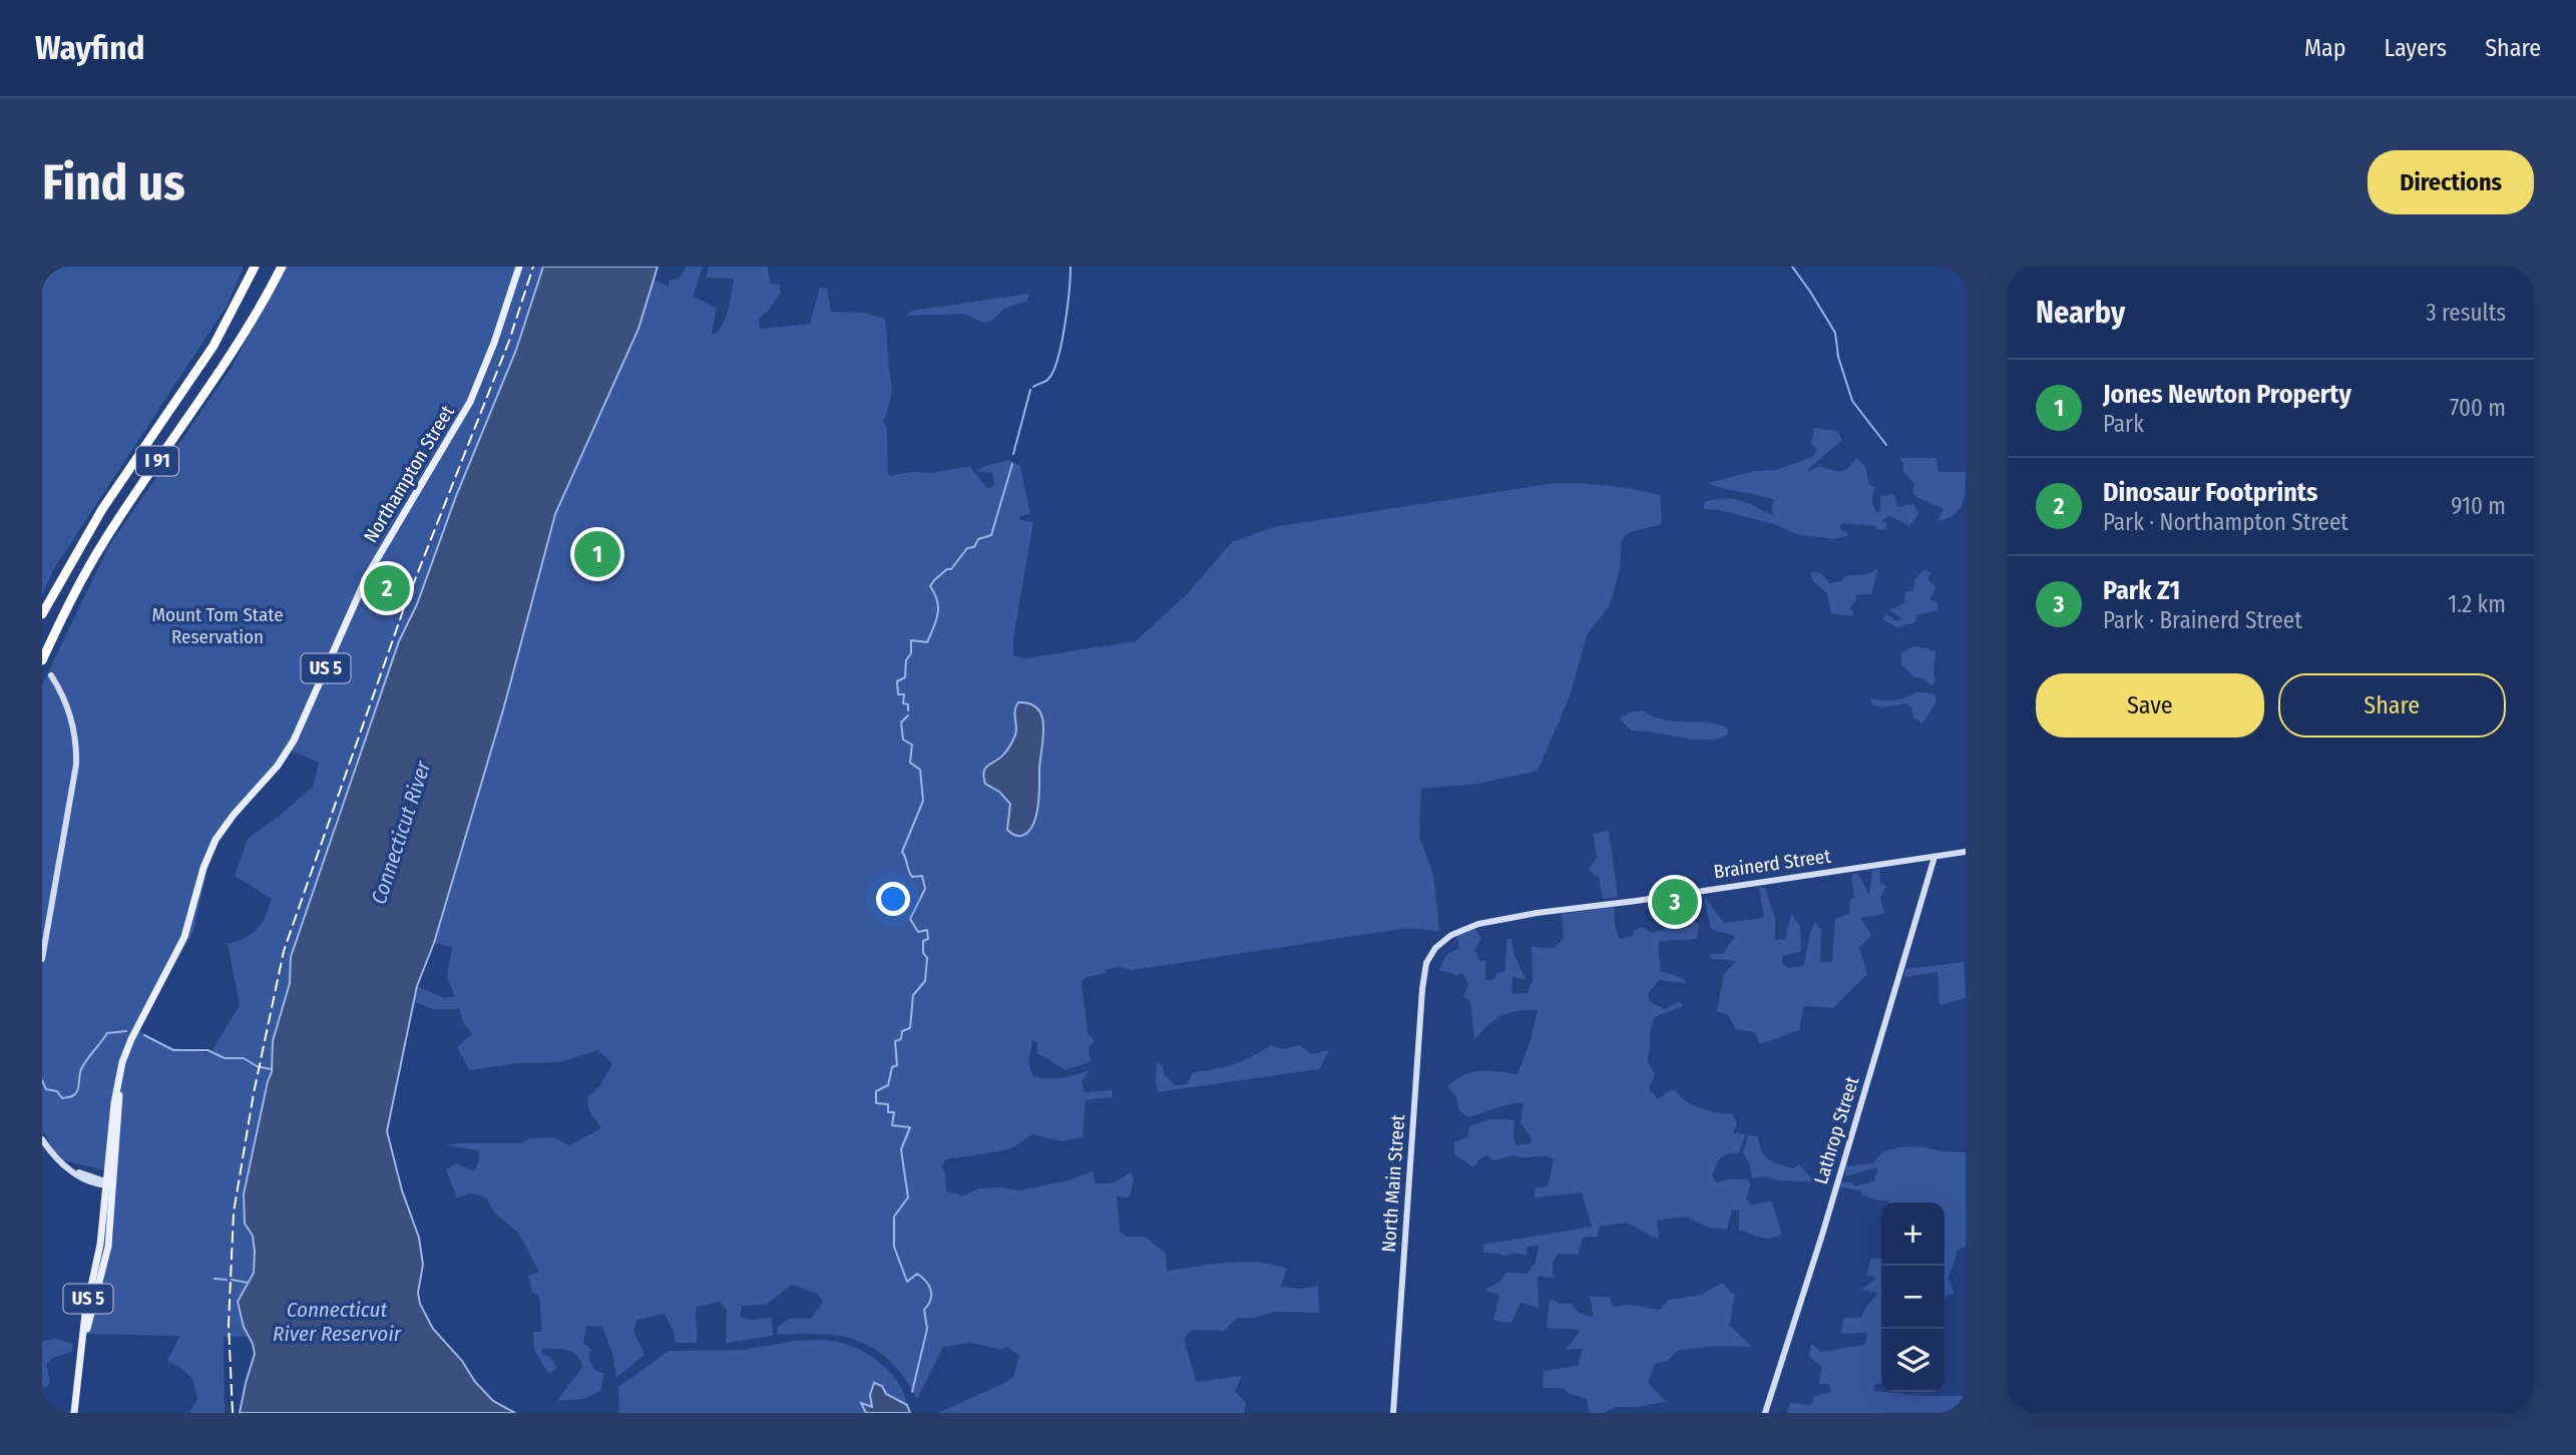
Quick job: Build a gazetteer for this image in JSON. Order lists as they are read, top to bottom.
{
  "streets": {
    "highway": ["I 91"],
    "main road": ["Northampton Street", "US 5"],
    "street": ["Brainerd Street", "Lathrop Street", "North Main Street"]
  },
  "crossings": [
    ["Northampton Street", "US 5"],
    ["Brainerd Street", "Lathrop Street"],
    ["Brainerd Street", "North Main Street"]
  ],
  "water": ["Connecticut River", "Connecticut River Reservoir"],
  "parks": ["Mount Tom State Reservation"],
  "page": {
    "header": "Wayfind",
    "nav": ["Map", "Layers", "Share"],
    "buttons": [
      "Directions",
      ["Save", "Share"]
    ],
    "title": "Find us",
    "heading": ["Nearby", "3 results"],
    "list": [
      {
        "mark": "1",
        "name": "Jones Newton Property",
        "note": "Park",
        "value": "700 m"
      },
      {
        "mark": "2",
        "name": "Dinosaur Footprints",
        "note": "Park · Northampton Street",
        "value": "910 m"
      },
      {
        "mark": "3",
        "name": "Park Z1",
        "note": "Park · Brainerd Street",
        "value": "1.2 km"
      }
    ],
    "pins": ["1", "2", "3"],
    "map_buttons": ["+", "−"]
  }
}
